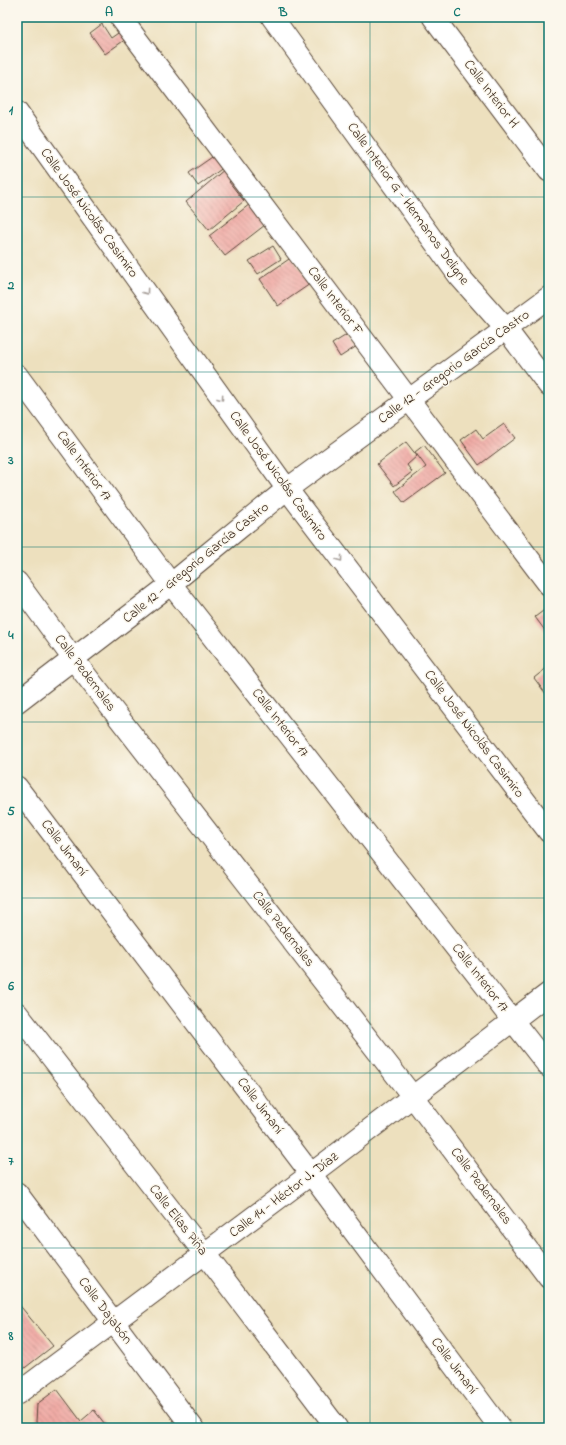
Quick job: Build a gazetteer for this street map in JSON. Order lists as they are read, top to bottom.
{
  "streets": {
    "street": [
      "Calle Interior H",
      "Calle Interior G - Hermanos Deligne",
      "Calle José Nicolás Casimiro",
      "Calle Interior F",
      "Calle 12 - Gregorio García Castro",
      "Calle Interior 17",
      "Calle Pedernales",
      "Calle Jimaní",
      "Calle 14 - Héctor J. Díaz",
      "Calle Elías Piña",
      "Calle Dajabón"
    ]
  },
  "crossings": [
    ["Calle Interior G - Hermanos Deligne", "Calle 12 - Gregorio García Castro"],
    ["Calle José Nicolás Casimiro", "Calle 12 - Gregorio García Castro"],
    ["Calle Interior F", "Calle 12 - Gregorio García Castro"],
    ["Calle 12 - Gregorio García Castro", "Calle Interior 17"],
    ["Calle 12 - Gregorio García Castro", "Calle Pedernales"],
    ["Calle Interior 17", "Calle 14 - Héctor J. Díaz"],
    ["Calle Pedernales", "Calle 14 - Héctor J. Díaz"],
    ["Calle Jimaní", "Calle 14 - Héctor J. Díaz"],
    ["Calle 14 - Héctor J. Díaz", "Calle Elías Piña"],
    ["Calle 14 - Héctor J. Díaz", "Calle Dajabón"]
  ],
  "one_way": ["Calle José Nicolás Casimiro"],
  "grid": {
    "columns": ["A", "B", "C"],
    "rows": [
      "1",
      "2",
      "3",
      "4",
      "5",
      "6",
      "7",
      "8"
    ]
  }
}
